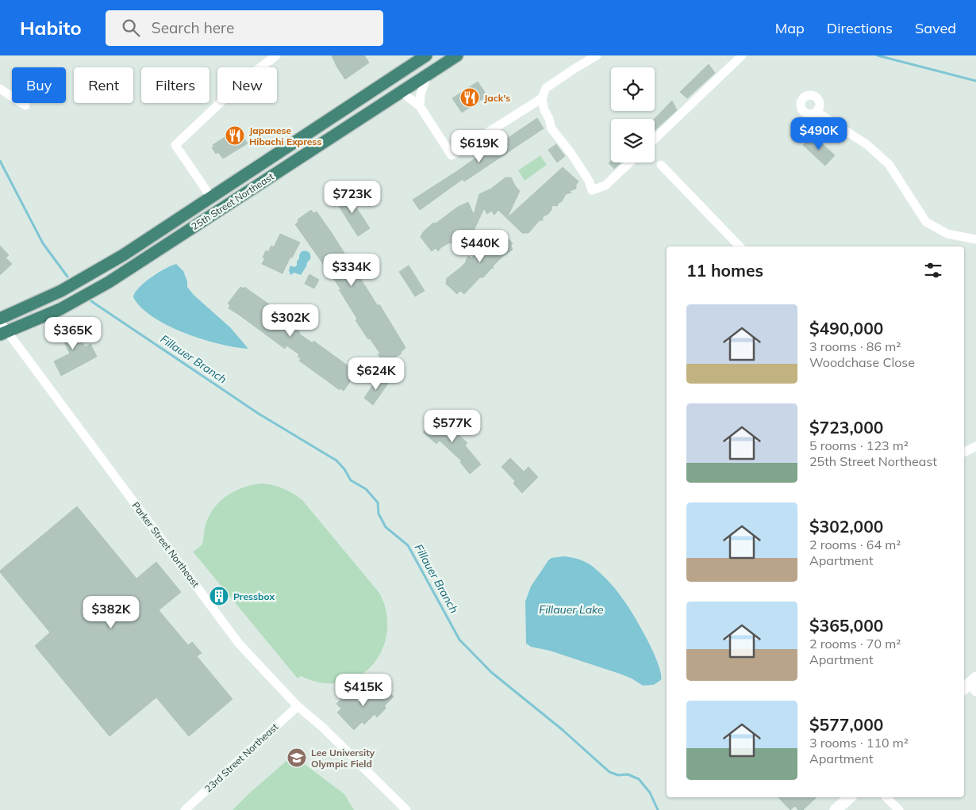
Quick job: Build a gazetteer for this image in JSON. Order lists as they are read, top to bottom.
{
  "streets": {
    "highway": ["25th Street Northeast"],
    "street": ["Parker Street Northeast", "23rd Street Northeast"]
  },
  "crossings": [
    ["25th Street Northeast", "Parker Street Northeast"],
    ["Parker Street Northeast", "23rd Street Northeast"]
  ],
  "water": ["Fillauer Branch", "Fillauer Lake"],
  "places": {
    "restaurant": ["Jack's", "Japanese Hibachi Express"],
    "building": ["Pressbox"],
    "school or university": ["Lee University Olympic Field"]
  },
  "page": {
    "header": "Habito",
    "search": "Search here",
    "nav": ["Map", "Directions", "Saved"],
    "chip": [
      "Buy",
      "Rent",
      "Filters",
      "New"
    ],
    "price": [
      "$490K",
      "$619K",
      "$723K",
      "$440K",
      "$334K",
      "$302K",
      "$365K",
      "$624K",
      "$577K",
      "$382K",
      "$415K"
    ],
    "heading": "11 homes",
    "list": [
      {
        "name": "$490,000",
        "note": "3 rooms · 86 m² · Woodchase Close"
      },
      {
        "name": "$723,000",
        "note": "5 rooms · 123 m² · 25th Street Northeast"
      },
      {
        "name": "$302,000",
        "note": "2 rooms · 64 m² · Apartment"
      },
      {
        "name": "$365,000",
        "note": "2 rooms · 70 m² · Apartment"
      },
      {
        "name": "$577,000",
        "note": "3 rooms · 110 m² · Apartment"
      }
    ]
  }
}
